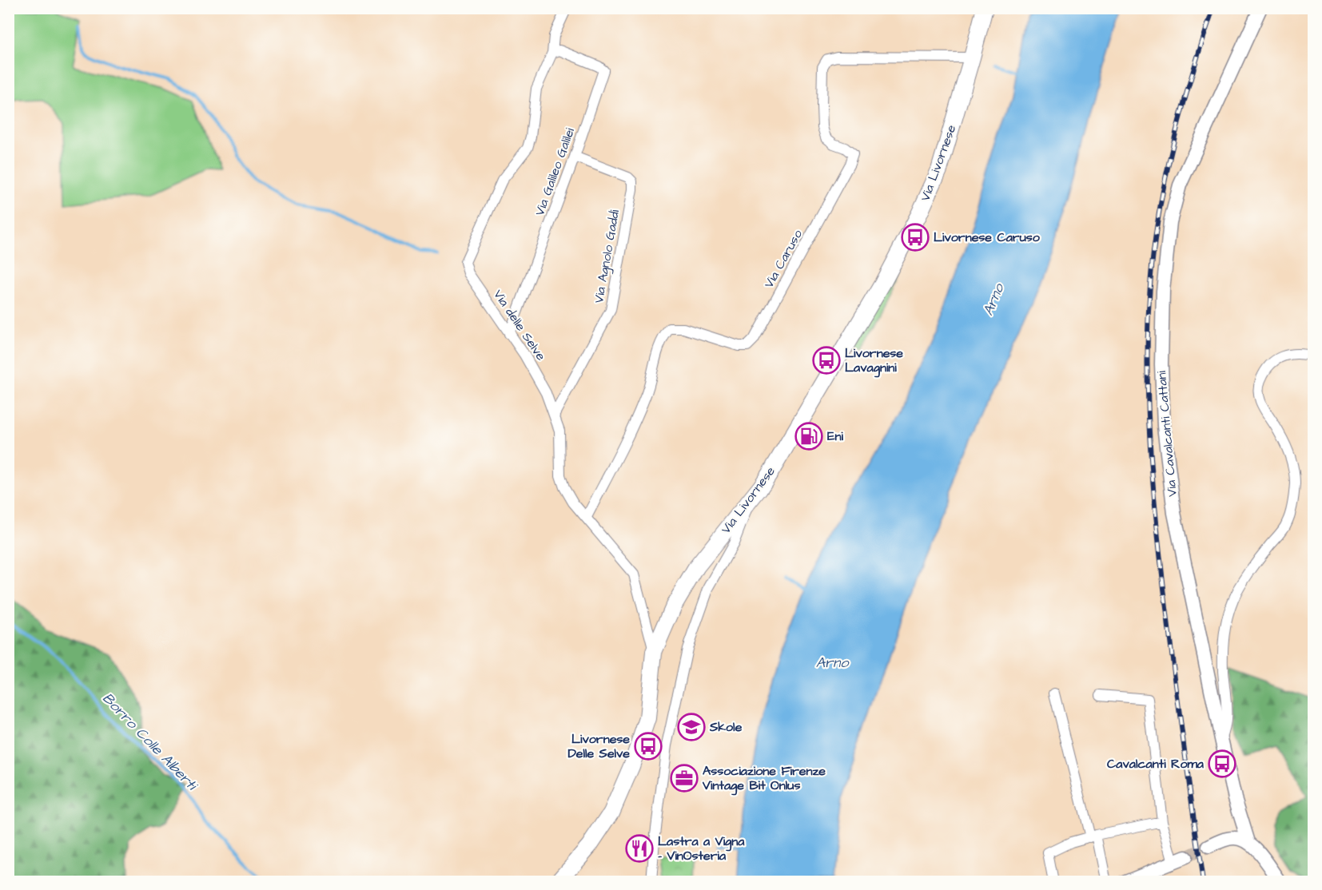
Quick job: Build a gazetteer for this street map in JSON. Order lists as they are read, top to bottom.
{
  "streets": {
    "main road": ["Via Livornese"],
    "street": [
      "Via Galileo Galilei",
      "Via Agnolo Gaddi",
      "Via Caruso",
      "Via delle Selve",
      "Via Cavalcanti Cattani"
    ]
  },
  "crossings": [
    ["Via Livornese", "Via Caruso"],
    ["Via Livornese", "Via delle Selve"],
    ["Via Galileo Galilei", "Via Agnolo Gaddi"],
    ["Via Galileo Galilei", "Via delle Selve"],
    ["Via Agnolo Gaddi", "Via delle Selve"],
    ["Via Caruso", "Via delle Selve"]
  ],
  "water": ["Arno", "Borro Colle Alberti"],
  "places": {
    "bus stop": [
      "Livornese Caruso",
      "Livornese Lavagnini",
      "Livornese Delle Selve",
      "Cavalcanti Roma"
    ],
    "fuel station": ["Eni"],
    "school or university": ["Skole"],
    "office": ["Associazione Firenze Vintage Bit Onlus"],
    "restaurant": ["Lastra a Vigna - VinOsteria"]
  }
}
